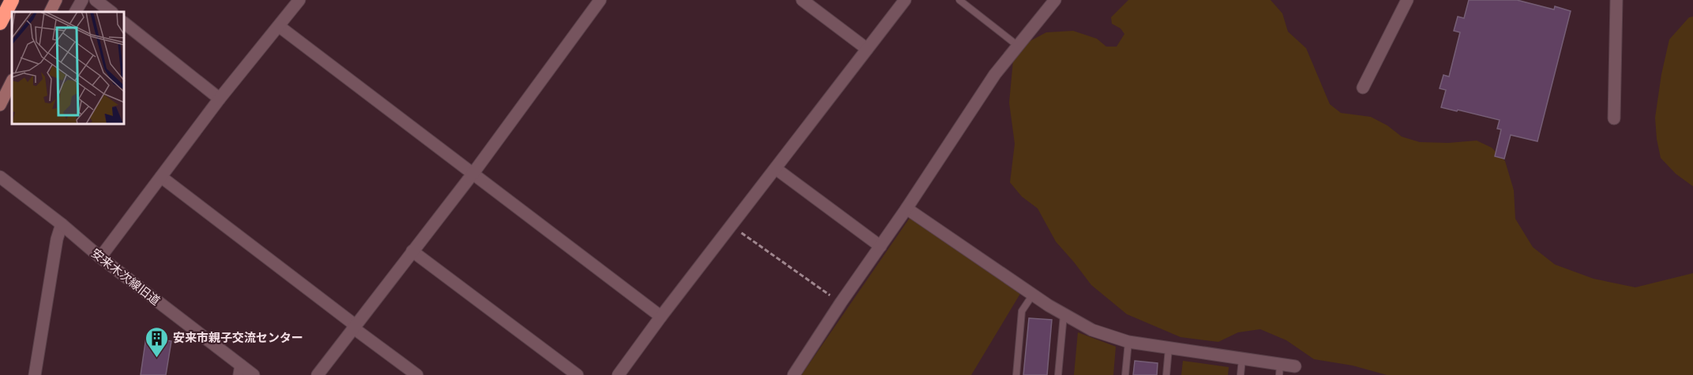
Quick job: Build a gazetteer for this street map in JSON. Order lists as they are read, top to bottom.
{
  "streets": {
    "street": ["安来木次線旧道"]
  },
  "places": {
    "building": ["安来市親子交流センター"]
  }
}
